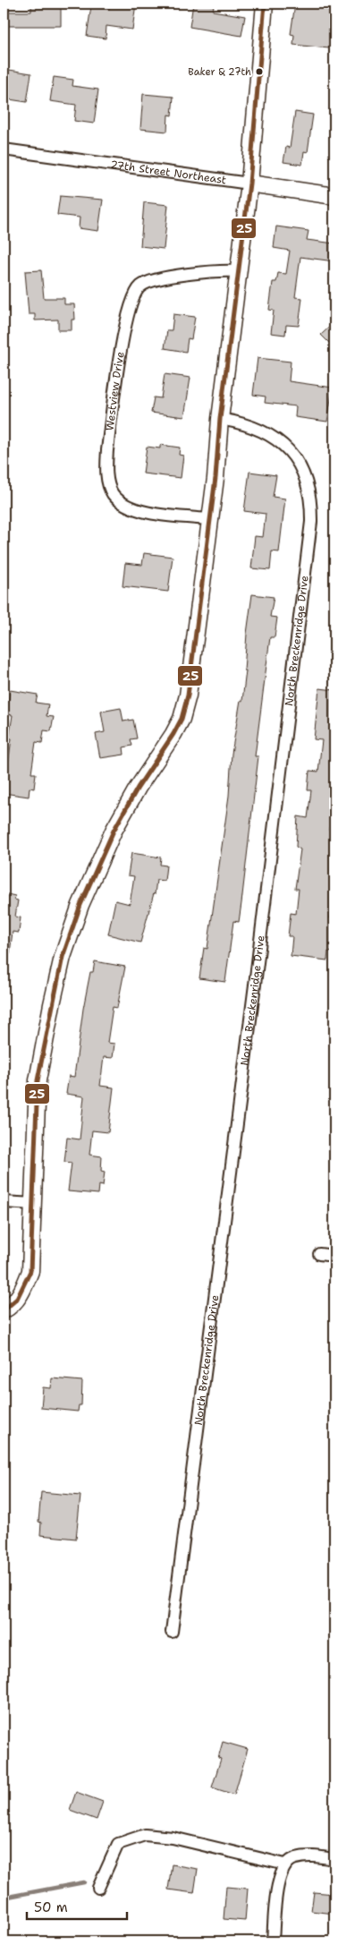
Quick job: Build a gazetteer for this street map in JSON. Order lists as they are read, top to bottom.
{
  "streets": {
    "main road": ["27th Street Northeast"],
    "street": ["Westview Drive", "North Breckenridge Drive"]
  },
  "places": ["Baker & 27th"],
  "lines": ["transit line 25"],
  "scale_bar": "50 m"
}
